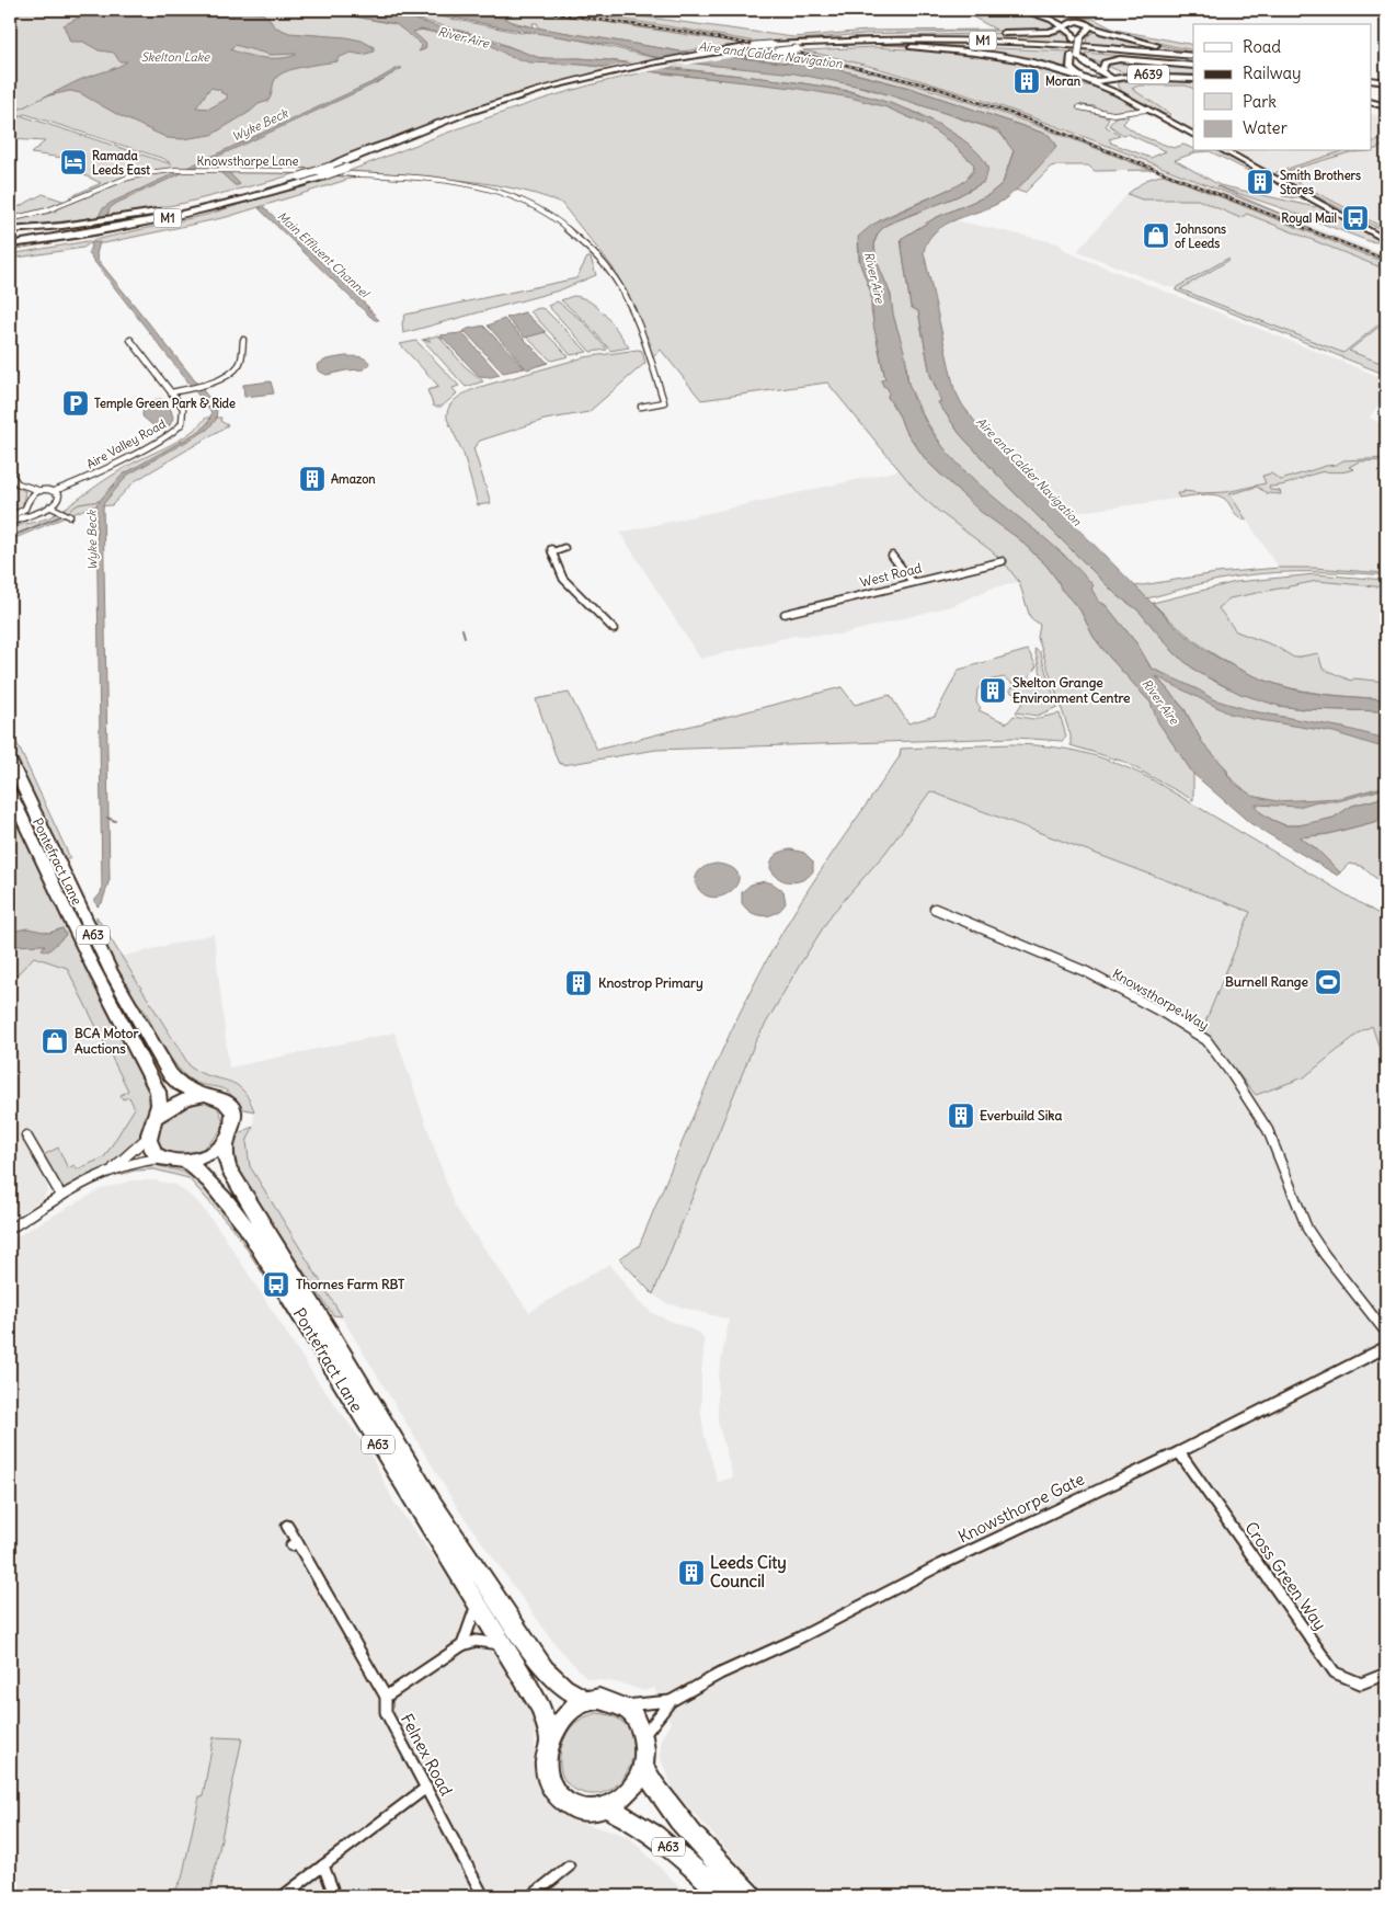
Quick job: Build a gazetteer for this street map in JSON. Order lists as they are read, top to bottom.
{
  "streets": {
    "highway": ["M1", "Pontefract Lane", "A63"],
    "main road": ["A639"],
    "street": [
      "Knowsthorpe Lane",
      "Aire Valley Road",
      "West Road",
      "Knowsthorpe Way",
      "Knowsthorpe Gate",
      "Cross Green Way",
      "Felnex Road"
    ]
  },
  "crossings": [
    ["Pontefract Lane", "A63"],
    ["Pontefract Lane", "Knowsthorpe Gate"],
    ["A63", "Knowsthorpe Gate"],
    ["Knowsthorpe Gate", "Cross Green Way"]
  ],
  "water": [
    "River Aire",
    "Aire and Calder Navigation",
    "Skelton Lake",
    "Wyke Beck",
    "Main Effluent Channel"
  ],
  "places": {
    "building": [
      "Moran",
      "Smith Brothers Stores",
      "Amazon",
      "Skelton Grange Environment Centre",
      "Knostrop Primary",
      "Everbuild Sika",
      "Leeds City Council"
    ],
    "hotel": ["Ramada Leeds East"],
    "bus stop": ["Royal Mail", "Thornes Farm RBT"],
    "shop": ["Johnsons of Leeds", "BCA Motor Auctions"],
    "parking": ["Temple Green Park & Ride"],
    "sports": ["Burnell Range"]
  },
  "legend": [
    "Road",
    "Railway",
    "Park",
    "Water"
  ]
}
